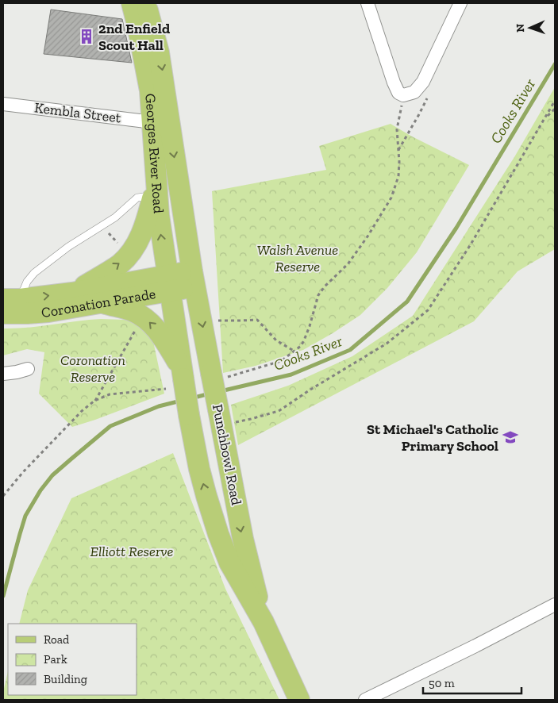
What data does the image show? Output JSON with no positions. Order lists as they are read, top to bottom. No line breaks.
{"streets":{"main road":["Georges River Road","Coronation Parade","Punchbowl Road"],"street":["Kembla Street"]},"crossings":[["Kembla Street","Georges River Road"],["Georges River Road","Coronation Parade"],["Georges River Road","Punchbowl Road"],["Coronation Parade","Punchbowl Road"]],"water":["Cooks River"],"parks":["Walsh Avenue Reserve","Coronation Reserve","Elliott Reserve"],"places":{"building":["2nd Enfield Scout Hall"],"school or university":["St Michael's Catholic Primary School"]},"legend":["Road","Park","Building"],"scale_bar":"50 m","north":"left"}
